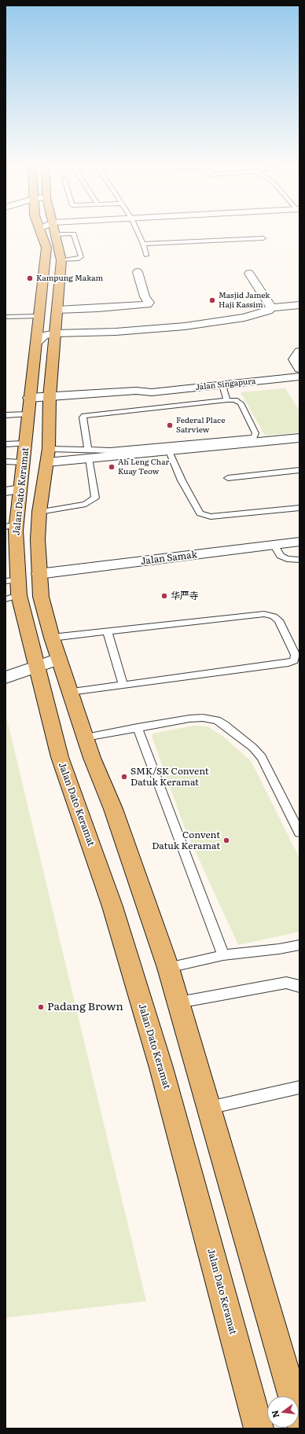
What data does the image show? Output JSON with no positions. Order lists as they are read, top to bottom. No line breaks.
{"streets":{"main road":["Jalan Dato Keramat"],"street":["Jalan Singapura","Jalan Samak"]},"crossings":[["Jalan Singapura","Jalan Dato Keramat"],["Jalan Dato Keramat","Jalan Samak"]],"places":["Kampung Makam","Masjid Jamek Haji Kassim","Federal Place Satrview","Ah Leng Char Kuay Teow","华严寺","SMK/SK Convent Datuk Keramat","Convent Datuk Keramat","Padang Brown"],"north":"left"}
